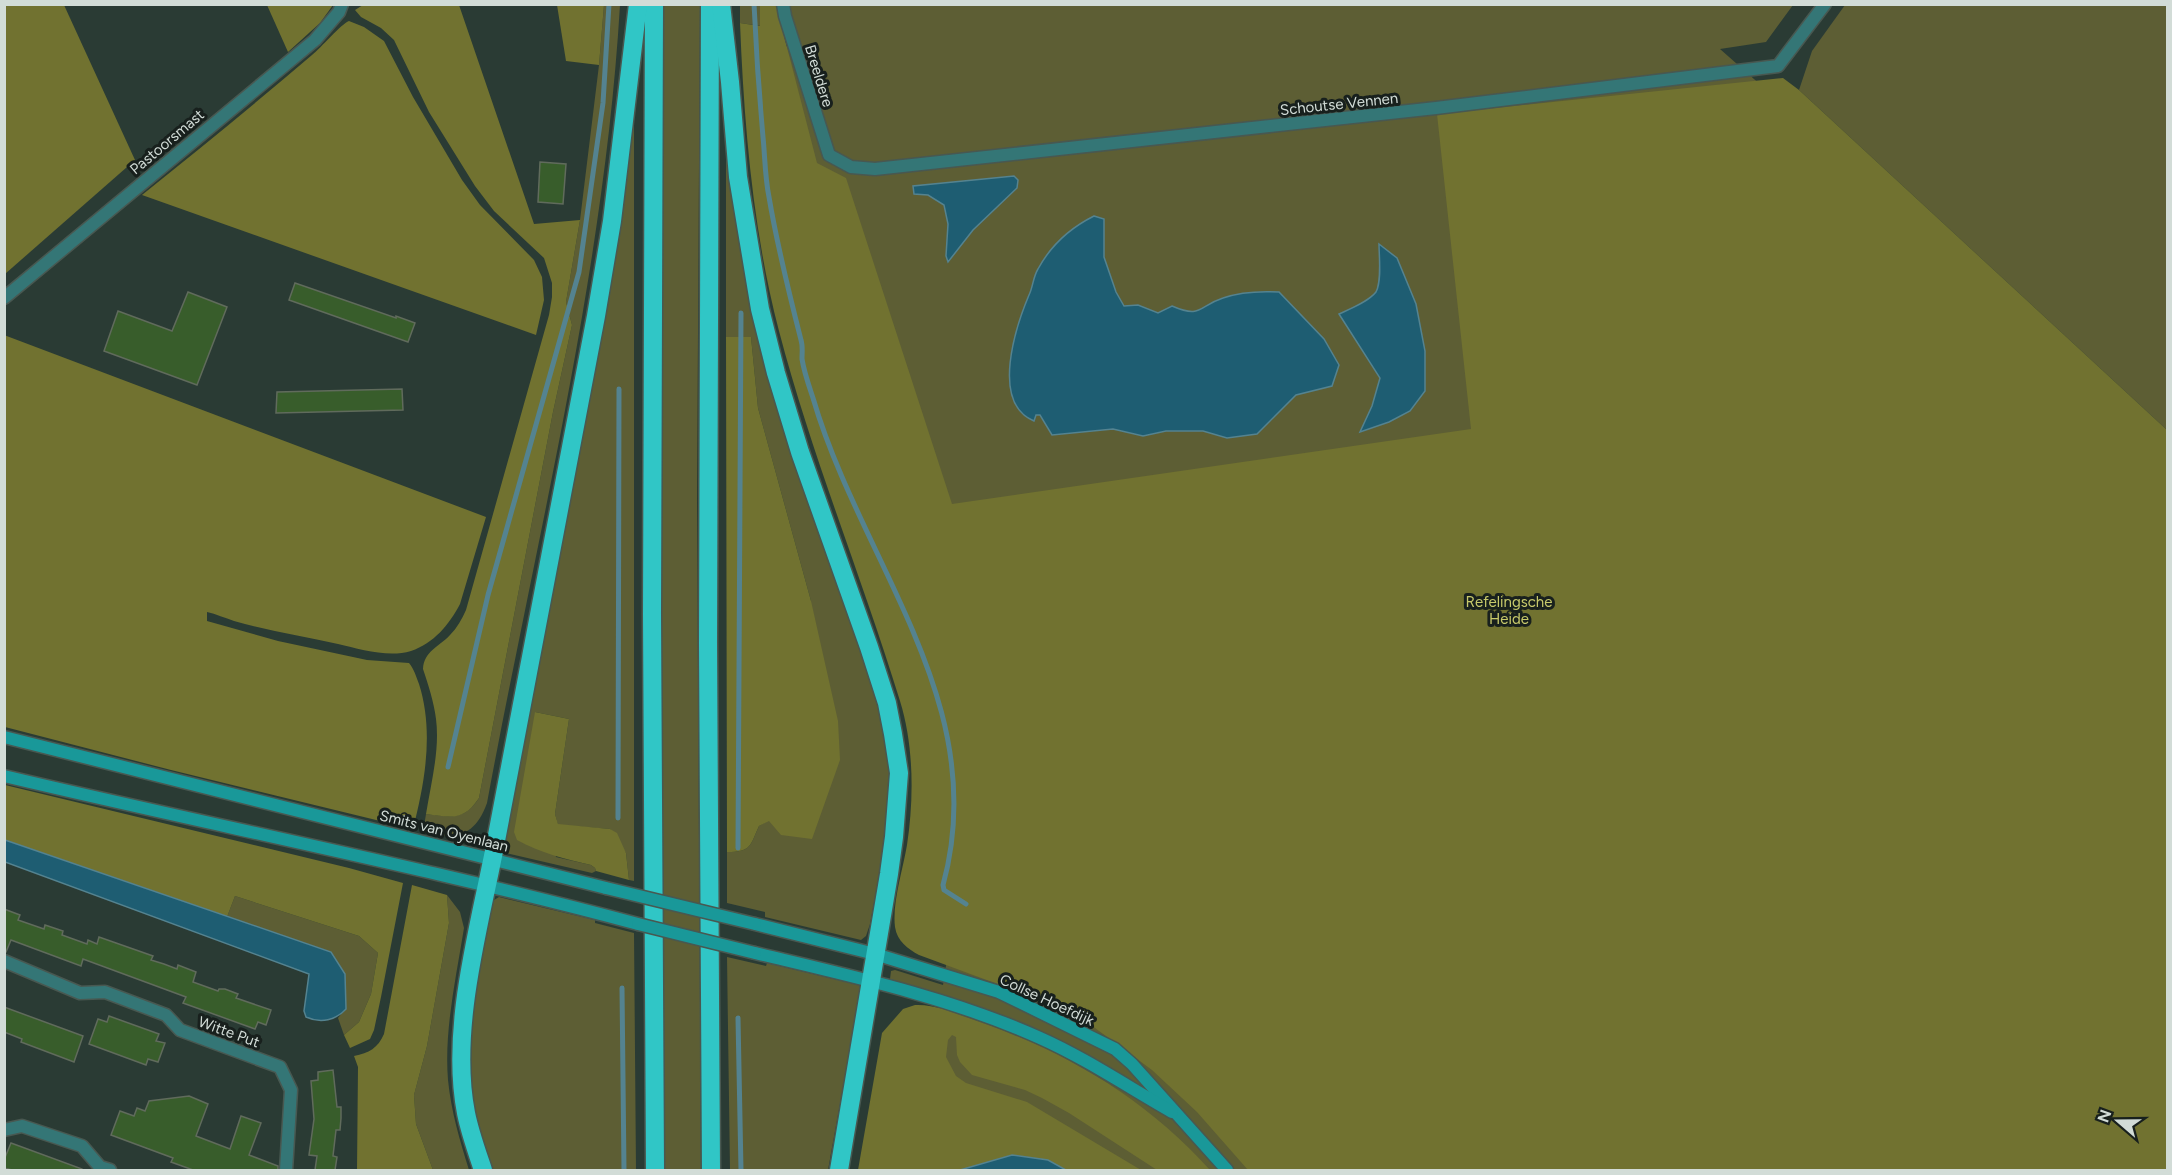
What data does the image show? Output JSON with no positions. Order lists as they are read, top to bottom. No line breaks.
{"streets":{"main road":["Smits van Oyenlaan","Collse Hoefdijk"],"street":["Breeldere","Schoutse Vennen","Pastoorsmast","Witte Put"]},"crossings":[["Breeldere","Schoutse Vennen"],["Smits van Oyenlaan","Collse Hoefdijk"]],"parks":["Refelingsche Heide"],"north":"left"}
